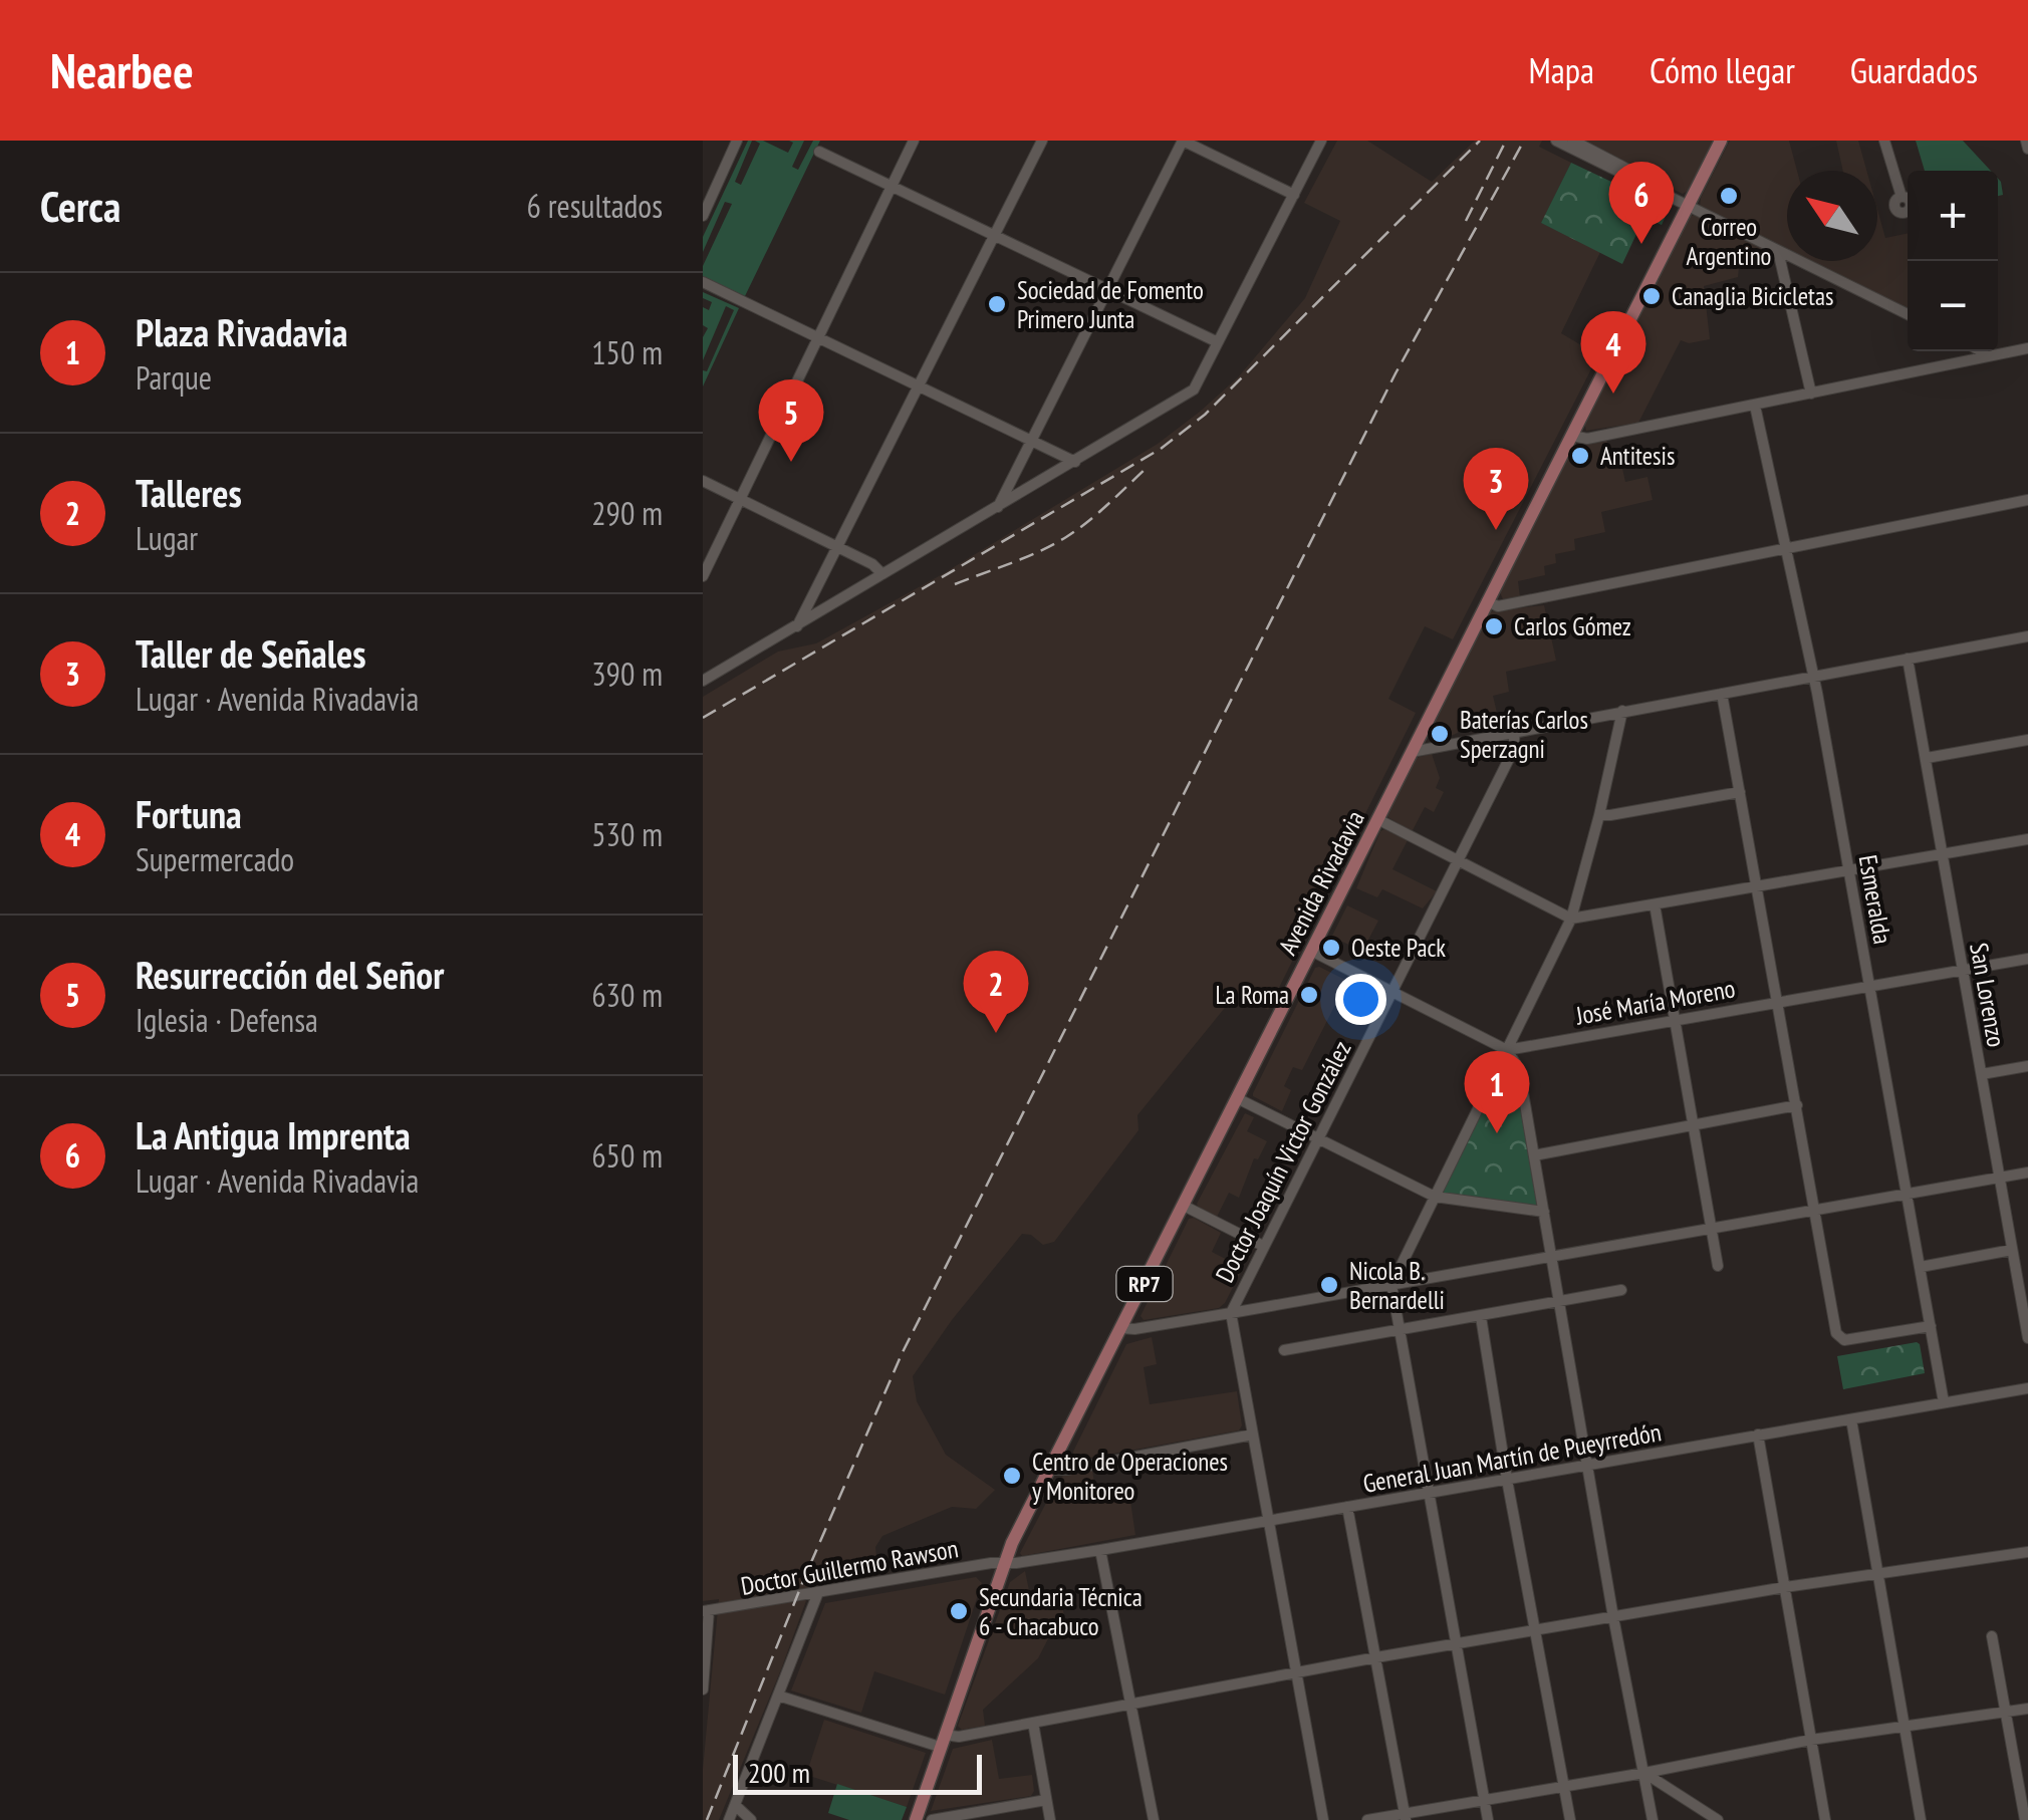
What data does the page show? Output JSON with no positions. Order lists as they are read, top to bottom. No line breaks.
{"streets":{"main road":["Avenida Rivadavia","RP7"],"street":["Esmeralda","San Lorenzo","José María Moreno","Doctor Joaquín Victor González","General Juan Martín de Pueyrredón","Doctor Guillermo Rawson"]},"crossings":[["Avenida Rivadavia","General Juan Martín de Pueyrredón"],["Avenida Rivadavia","Doctor Guillermo Rawson"],["Esmeralda","José María Moreno"],["Esmeralda","General Juan Martín de Pueyrredón"],["San Lorenzo","José María Moreno"],["Doctor Joaquín Victor González","General Juan Martín de Pueyrredón"],["General Juan Martín de Pueyrredón","Doctor Guillermo Rawson"]],"places":["Correo Argentino","Canaglia Bicicletas","Sociedad de Fomento Primero Junta","Antitesis","Carlos Gómez","Baterías Carlos Sperzagni","Oeste Pack","La Roma","Nicola B. Bernardelli","Centro de Operaciones y Monitoreo","Secundaria Técnica 6 - Chacabuco"],"scale_bar":"200 m","north":"top left","page":{"header":"Nearbee","nav":["Mapa","Cómo llegar","Guardados"],"heading":["Cerca","6 resultados"],"pins":["6","4","5","3","2","1"],"map_buttons":["+","−"],"list":[{"mark":"1","name":"Plaza Rivadavia","note":"Parque","value":"150 m"},{"mark":"2","name":"Talleres","note":"Lugar","value":"290 m"},{"mark":"3","name":"Taller de Señales","note":"Lugar · Avenida Rivadavia","value":"390 m"},{"mark":"4","name":"Fortuna","note":"Supermercado","value":"530 m"},{"mark":"5","name":"Resurrección del Señor","note":"Iglesia · Defensa","value":"630 m"},{"mark":"6","name":"La Antigua Imprenta","note":"Lugar · Avenida Rivadavia","value":"650 m"}],"scale":"200 m"}}
